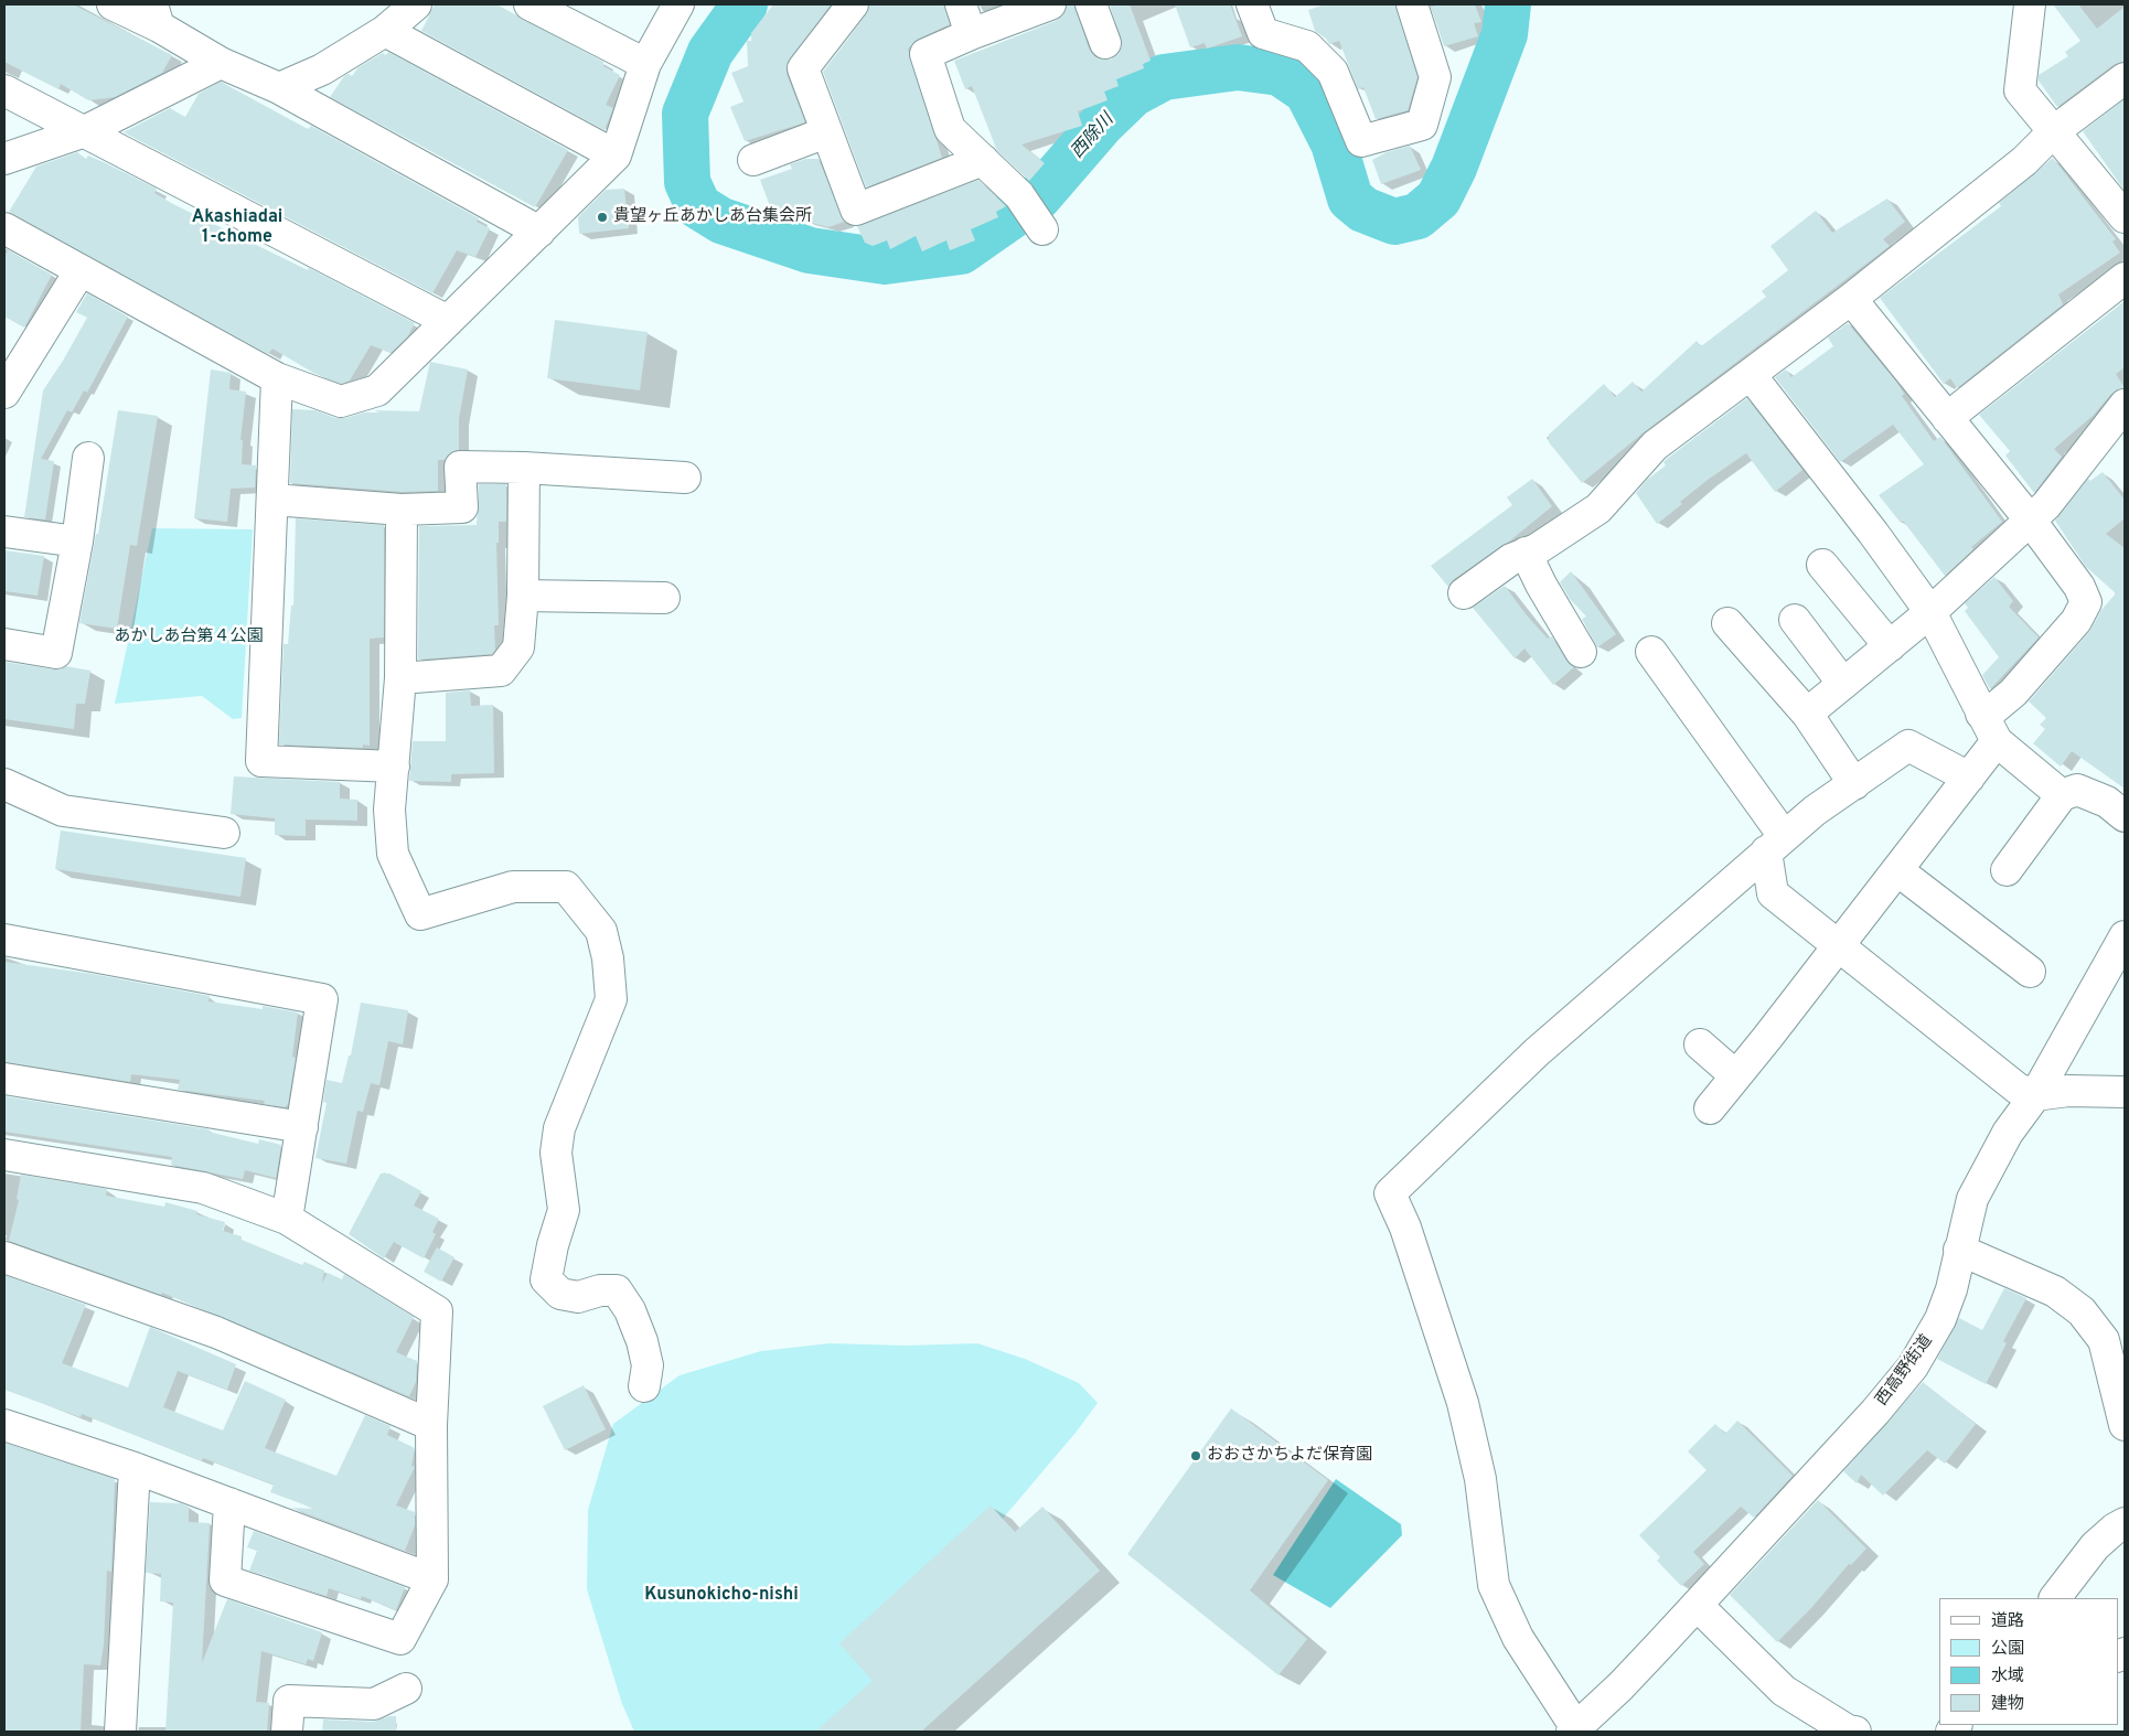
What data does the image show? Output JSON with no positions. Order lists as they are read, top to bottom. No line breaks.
{"streets":{"street":["西高野街道"]},"districts":["Akashiadai 1-chome","Kusunokicho-nishi"],"water":["西除川"],"parks":["あかしあ台第４公園"],"places":["貴望ヶ丘あかしあ台集会所","おおさかちよだ保育園"],"legend":["道路","公園","水域","建物"]}
